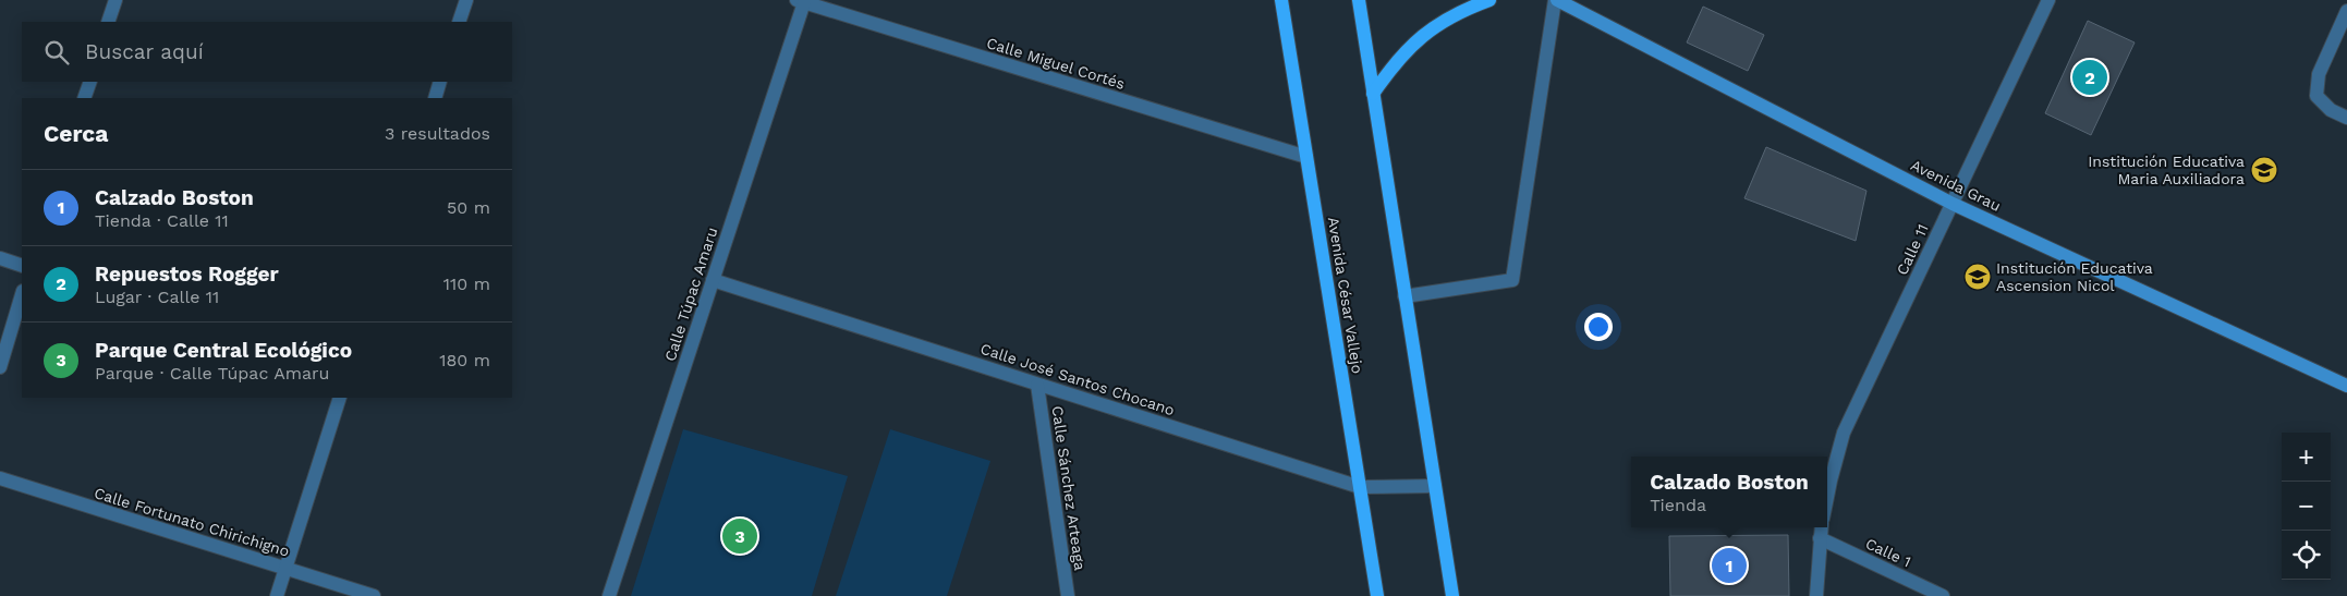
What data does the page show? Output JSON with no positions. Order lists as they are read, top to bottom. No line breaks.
{"streets":{"main road":["Avenida Grau","Avenida César Vallejo"],"street":["Calle Miguel Cortés","Calle 11","Calle Túpac Amaru","Calle José Santos Chocano","Calle Sánchez Arteaga","Calle Fortunato Chirichigno","Calle 1"]},"crossings":[["Calle Miguel Cortés","Calle Túpac Amaru"],["Calle Miguel Cortés","Avenida César Vallejo"],["Avenida Grau","Calle 11"],["Calle Túpac Amaru","Calle José Santos Chocano"],["Avenida César Vallejo","Calle José Santos Chocano"],["Calle José Santos Chocano","Calle Sánchez Arteaga"]],"places":{"school or university":["Institución Educativa Maria Auxiliadora","Institución Educativa Ascension Nicol"]},"page":{"search":"Buscar aquí","pins":["2","3","1"],"heading":["Cerca","3 resultados"],"list":[{"mark":"1","name":"Calzado Boston","note":"Tienda · Calle 11","value":"50 m"},{"mark":"2","name":"Repuestos Rogger","note":"Lugar · Calle 11","value":"110 m"},{"mark":"3","name":"Parque Central Ecológico","note":"Parque · Calle Túpac Amaru","value":"180 m"}],"map_buttons":["+","−"],"popup":["Calzado Boston","Tienda"]}}
